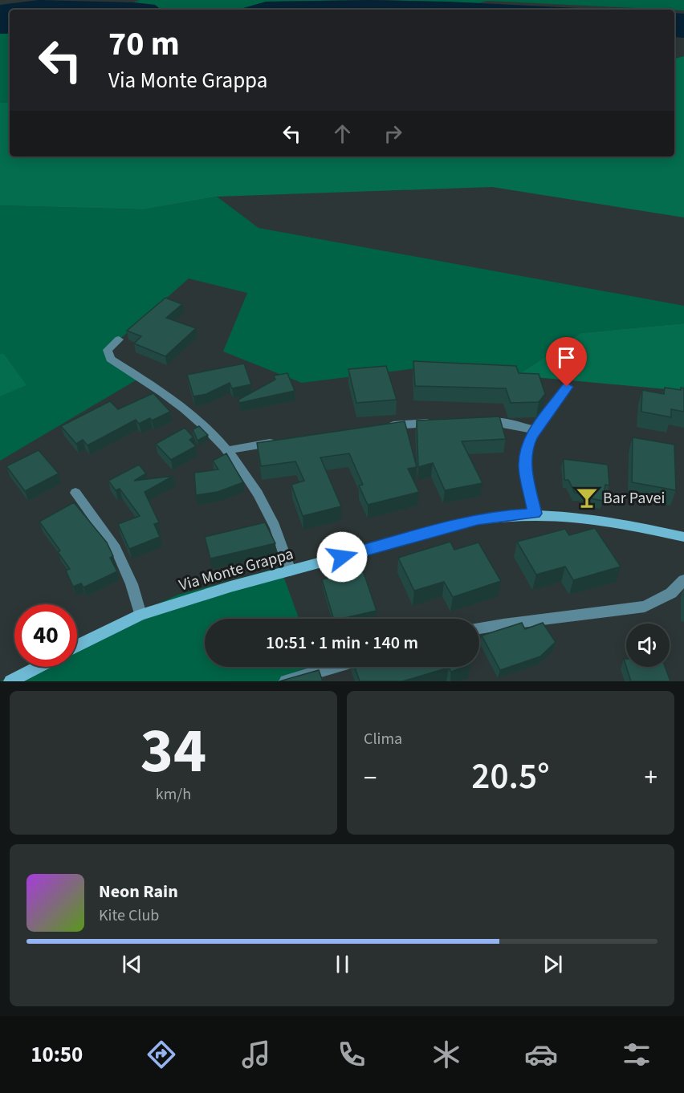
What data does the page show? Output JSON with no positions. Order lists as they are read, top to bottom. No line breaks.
{"streets":{"street":["Via Monte Grappa"]},"places":{"bar":["Bar Pavei"]},"page":{"turn":["70 m","Via Monte Grappa"],"limit":"40","trip":"10:51 · 1 min · 140 m","tile":[["34","km/h"],"Clima"],"heat":["−","20.5°","+"],"song":["Neon Rain","Kite Club"],"tabs":"10:50"}}
